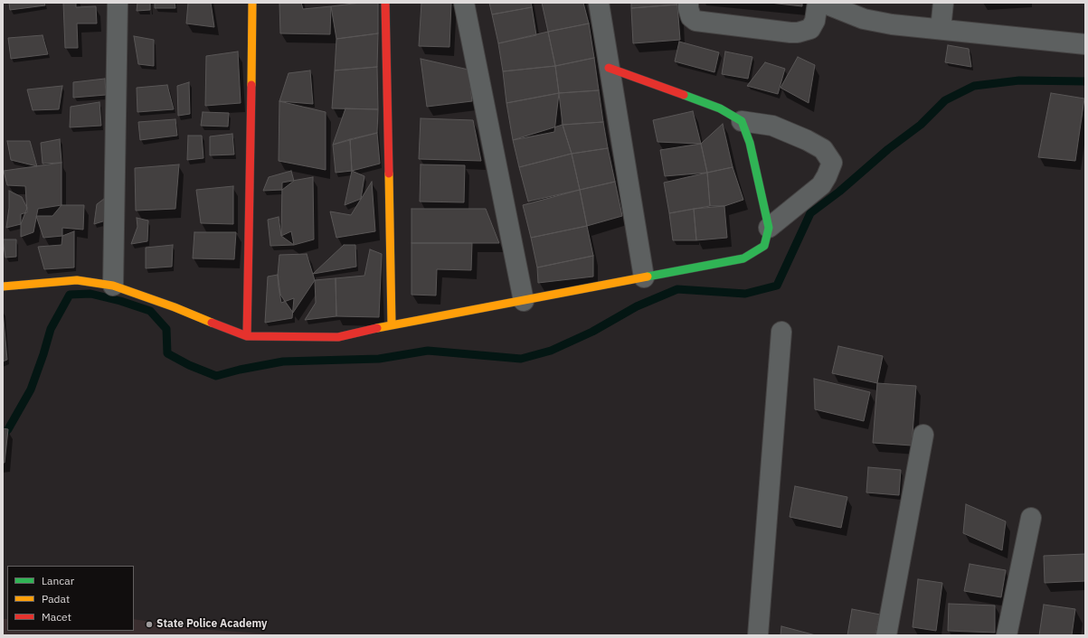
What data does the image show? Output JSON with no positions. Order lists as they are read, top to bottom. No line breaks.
{"places":["State Police Academy"],"legend":["Lancar","Padat","Macet"]}
